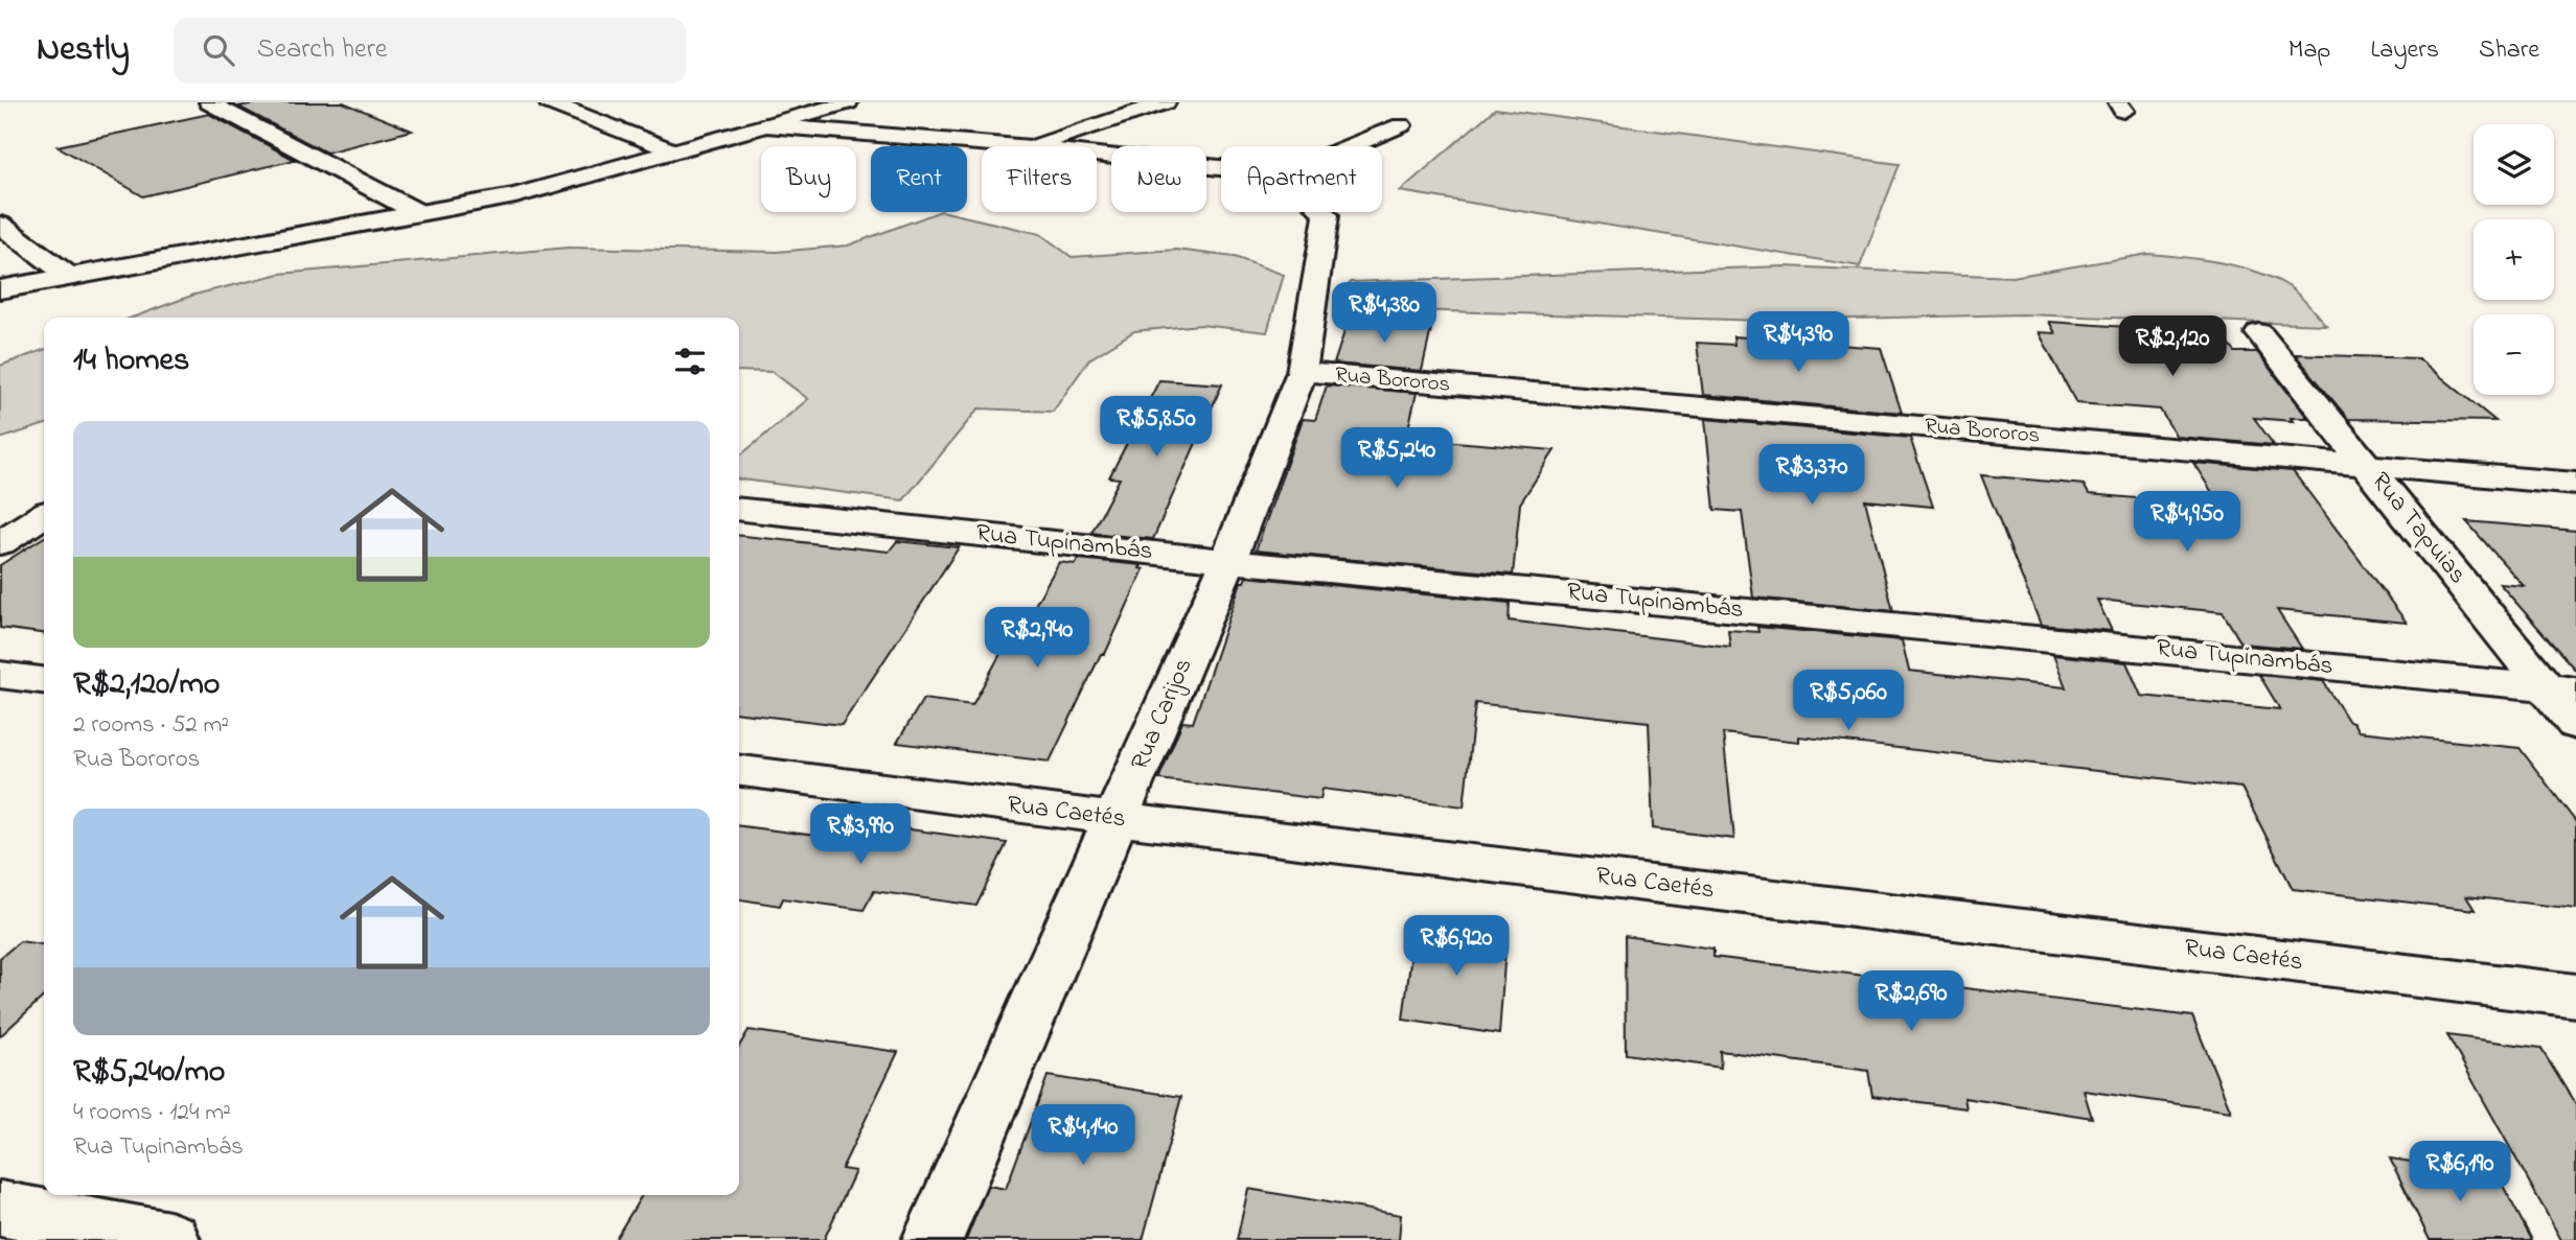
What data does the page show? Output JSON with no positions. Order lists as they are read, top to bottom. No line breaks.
{"streets":{"street":["Rua Bororos","Rua Tapuias","Rua Tupinambás","Rua Carijos","Rua Caetés"]},"crossings":[["Rua Bororos","Rua Tapuias"],["Rua Bororos","Rua Carijos"],["Rua Tapuias","Rua Tupinambás"],["Rua Tupinambás","Rua Carijos"],["Rua Carijos","Rua Caetés"]],"page":{"header":"Nestly","search":"Search here","nav":["Map","Layers","Share"],"map_buttons":["+","−"],"chip":["Buy","Rent","Filters","New","Apartment"],"price":["R$4,380","R$4,390","R$2,120","R$5,850","R$5,240","R$3,370","R$4,950","R$2,940","R$5,060","R$3,990","R$6,920","R$2,690","R$4,140","R$6,190"],"heading":"14 homes","list":[{"name":"R$2,120/mo","note":"2 rooms · 52 m² · Rua Bororos"},{"name":"R$5,240/mo","note":"4 rooms · 124 m² · Rua Tupinambás"}]}}
